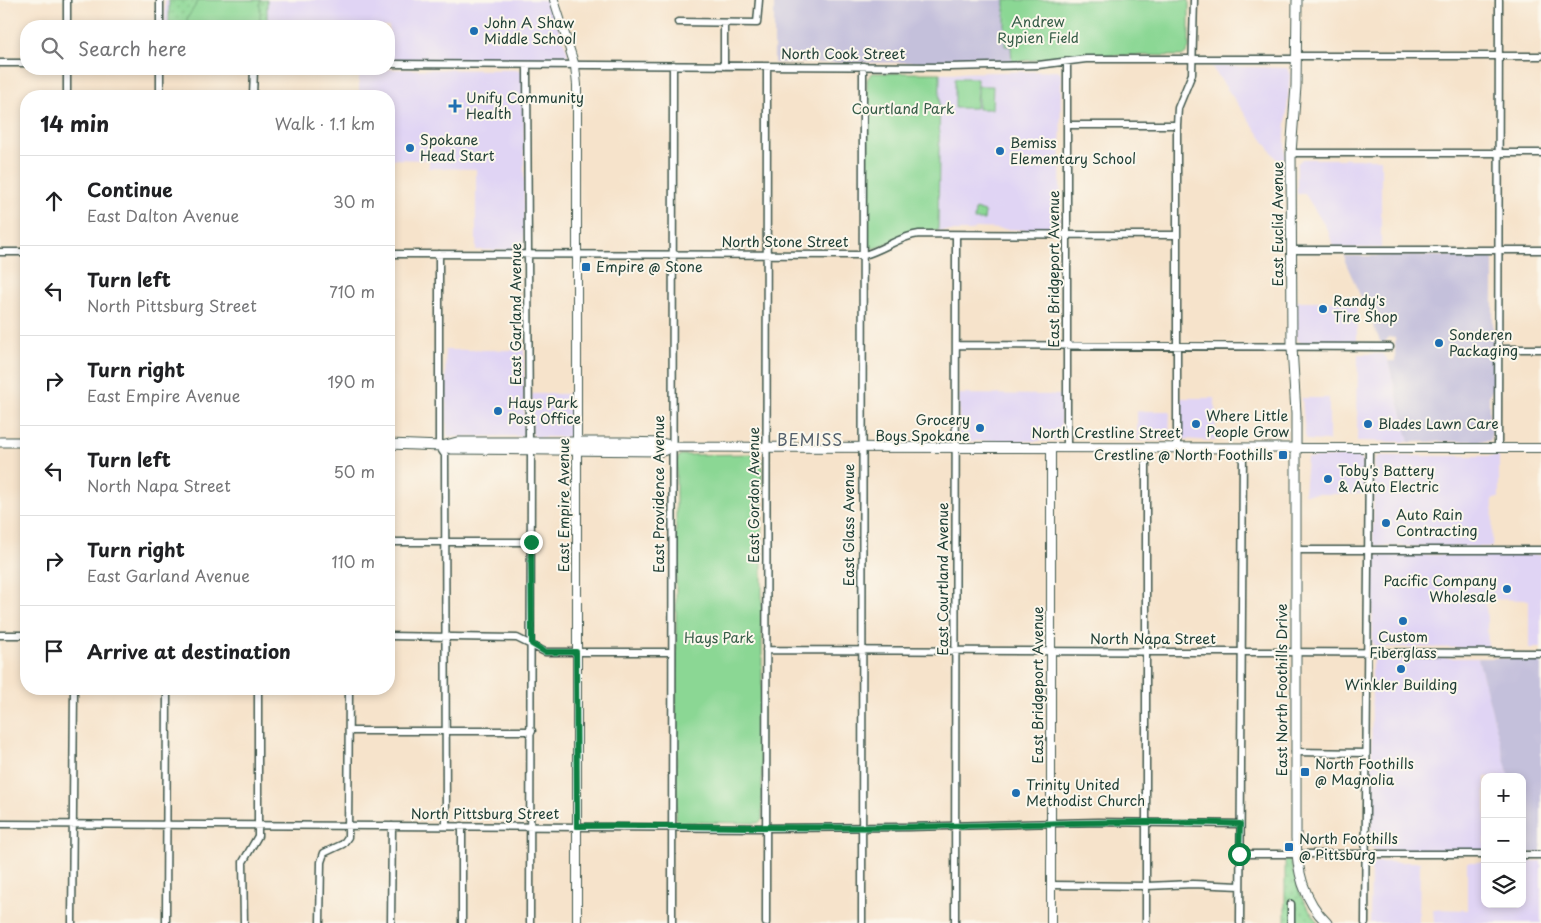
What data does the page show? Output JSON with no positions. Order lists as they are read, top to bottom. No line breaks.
{"streets":{"main road":["East Euclid Avenue","North Crestline Street","East North Foothills Drive"],"street":["North Cook Street","North Stone Street","East Bridgeport Avenue","East Garland Avenue","East Providence Avenue","East Gordon Avenue","East Empire Avenue","East Glass Avenue","East Courtland Avenue","North Napa Street","North Pittsburg Street"]},"crossings":[["North Cook Street","East Euclid Avenue"],["North Cook Street","East Bridgeport Avenue"],["North Cook Street","East Garland Avenue"],["North Cook Street","East Providence Avenue"],["North Cook Street","East Gordon Avenue"],["North Cook Street","East Empire Avenue"],["North Cook Street","East Glass Avenue"],["East Euclid Avenue","North Crestline Street"],["East Euclid Avenue","East North Foothills Drive"],["North Stone Street","East Bridgeport Avenue"],["North Stone Street","East Garland Avenue"],["North Stone Street","East Providence Avenue"],["North Stone Street","East Gordon Avenue"],["North Stone Street","East Empire Avenue"],["North Stone Street","East Glass Avenue"],["North Stone Street","East Courtland Avenue"],["East Bridgeport Avenue","North Crestline Street"],["East Bridgeport Avenue","North Napa Street"],["East Bridgeport Avenue","North Pittsburg Street"],["East Garland Avenue","North Crestline Street"],["East Garland Avenue","North Pittsburg Street"],["North Crestline Street","East Providence Avenue"],["North Crestline Street","East Gordon Avenue"],["North Crestline Street","East Empire Avenue"],["North Crestline Street","East Glass Avenue"],["North Crestline Street","East Courtland Avenue"],["North Crestline Street","East North Foothills Drive"],["East Providence Avenue","North Pittsburg Street"],["East Gordon Avenue","North Napa Street"],["East Gordon Avenue","North Pittsburg Street"],["East Empire Avenue","North Pittsburg Street"],["East Glass Avenue","North Napa Street"],["East Glass Avenue","North Pittsburg Street"],["East Courtland Avenue","North Napa Street"],["East Courtland Avenue","North Pittsburg Street"],["North Napa Street","East North Foothills Drive"]],"districts":["BEMISS"],"parks":["Andrew Rypien Field","Courtland Park","Hays Park"],"places":{"other":["John A Shaw Middle School","Spokane Head Start","Bemiss Elementary School","Randy's Tire Shop","Sonderen Packaging","Hays Park Post Office","Where Little People Grow","Blades Lawn Care","Grocery Boys Spokane","Toby's Battery & Auto Electric","Auto Rain Contracting","Pacific Company Wholesale","Custom Fiberglass","Winkler Building","Trinity United Methodist Church"],"health":["Unify Community Health"],"transit":["Empire @ Stone","Crestline @ North Foothills","North Foothills @ Magnolia","North Foothills @ Pittsburg"]},"page":{"search":"Search here","heading":["14 min","Walk · 1.1 km"],"list":[["Continue","East Dalton Avenue","30 m"],["Turn left","North Pittsburg Street","710 m"],["Turn right","East Empire Avenue","190 m"],["Turn left","North Napa Street","50 m"],["Turn right","East Garland Avenue","110 m"],"Arrive at destination"],"map_buttons":["+","−"]}}
